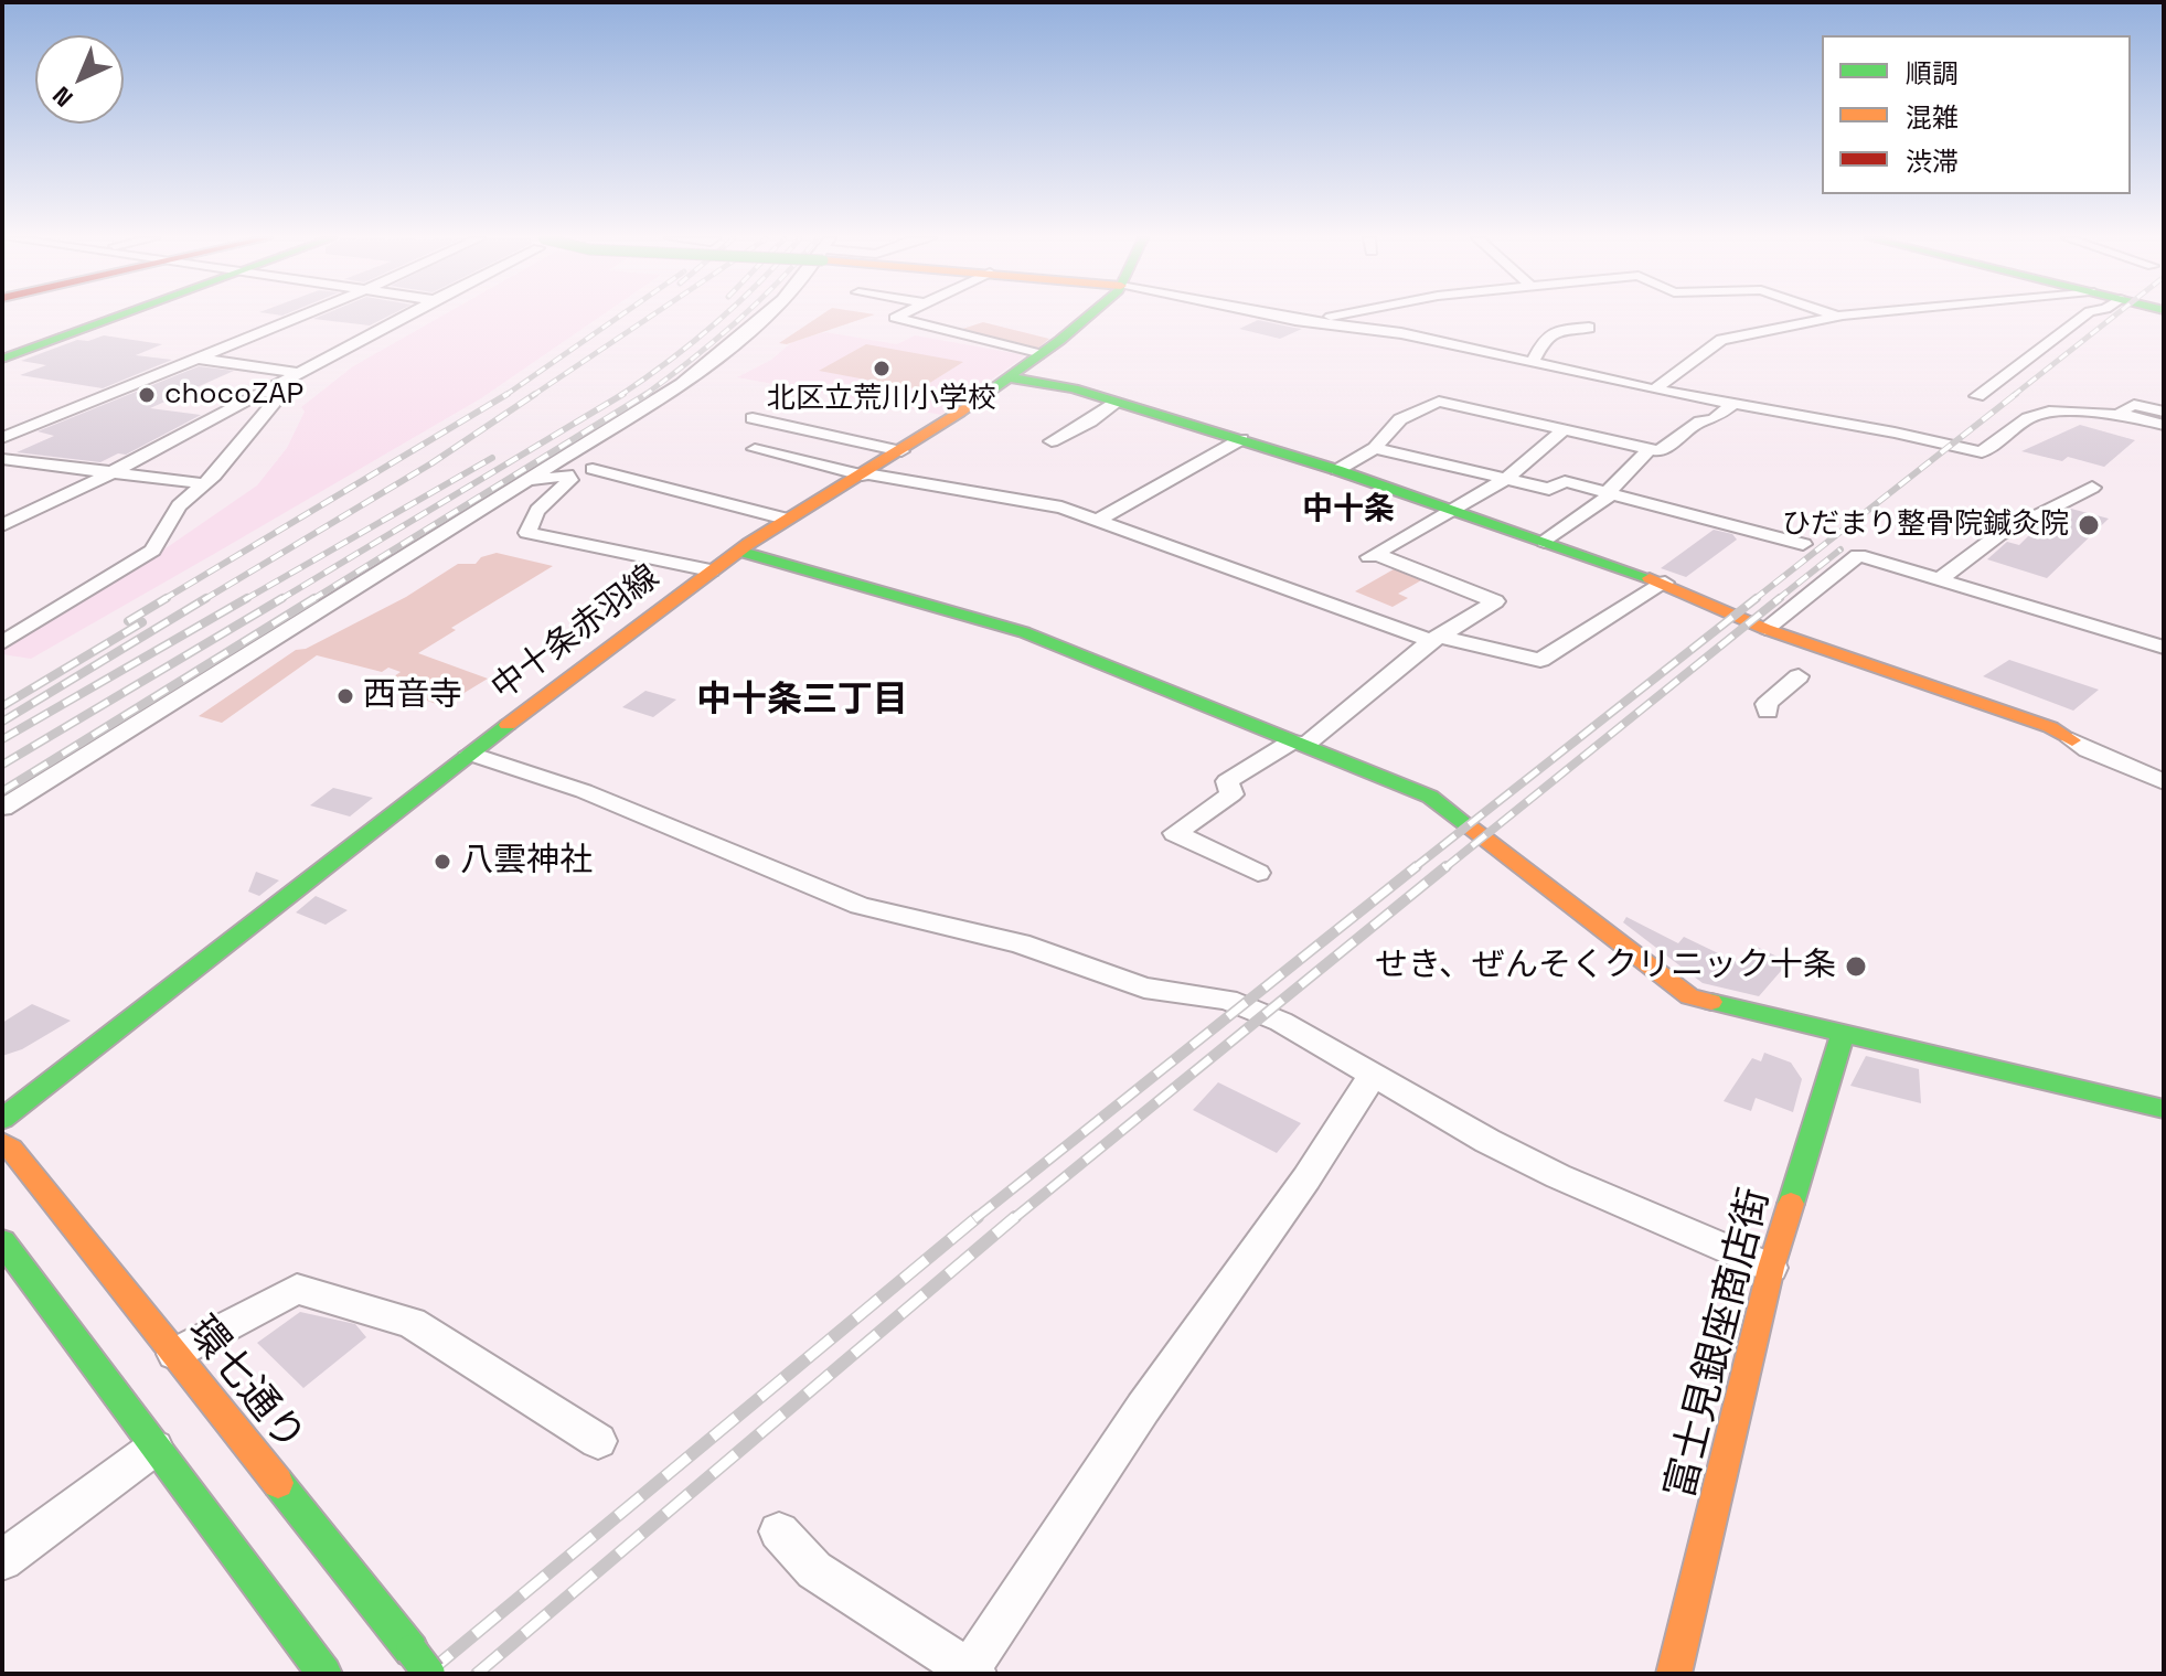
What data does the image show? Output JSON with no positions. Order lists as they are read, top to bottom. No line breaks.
{"streets":{"street":["中十条赤羽線","富士見銀座商店街","環七通り"]},"districts":["中十条","中十条三丁目"],"places":["北区立荒川小学校","chocoZAP","ひだまり整骨院鍼灸院","西音寺","八雲神社","せき、ぜんそくクリニック十条"],"legend":["順調","混雑","渋滞"],"north":"bottom left"}
